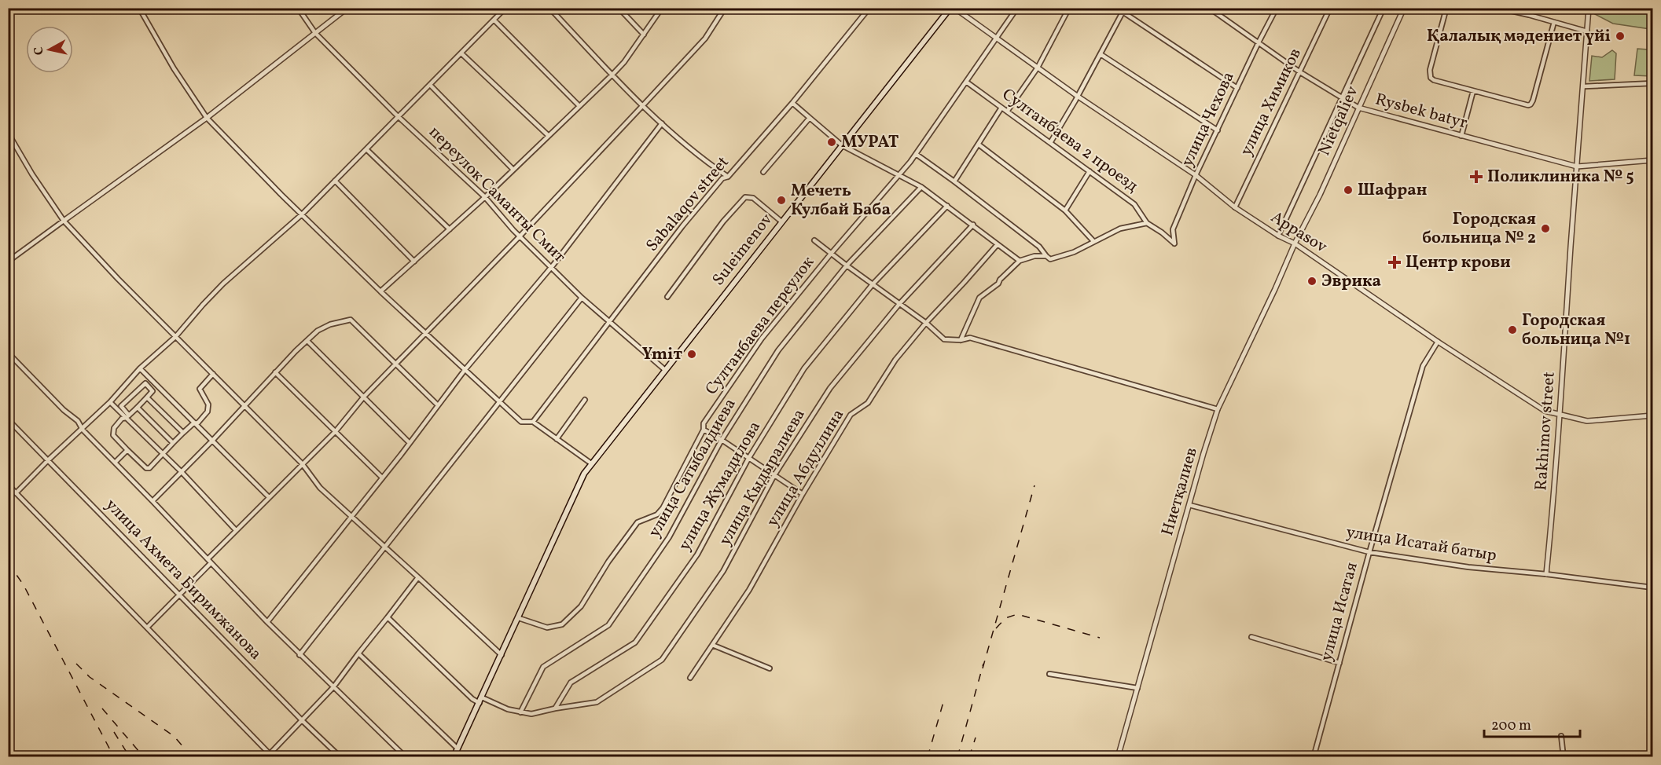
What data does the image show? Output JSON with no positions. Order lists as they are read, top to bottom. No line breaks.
{"streets":{"main road":["Suleimenov"],"street":["улица Химиков","Rysbek batyr","улица Чехова","Nietqaliev","Султанбаева 2 проезд","переулок Саманты Смит","Sabalaqov street","Appasov","Султанбаева переулок","Rakhimov street","улица Сатыбалдиева","улица Абдуллина","улица Кыдыралиева","улица Жумадилова","Ниетқалиев","улица Исатай батыр","улица Ахмета Биримжанова","улица Исатая"]},"crossings":[["улица Химиков","Rysbek batyr"],["улица Химиков","Appasov"],["Rysbek batyr","улица Чехова"],["Rysbek batyr","Nietqaliev"],["Rysbek batyr","Rakhimov street"],["улица Чехова","Султанбаева 2 проезд"],["улица Чехова","Appasov"],["Nietqaliev","Appasov"],["Nietqaliev","Ниетқалиев"],["Султанбаева 2 проезд","Султанбаева переулок"],["переулок Саманты Смит","Sabalaqov street"],["переулок Саманты Смит","Suleimenov"],["Appasov","Suleimenov"],["Appasov","Султанбаева переулок"],["Appasov","Rakhimov street"],["Appasov","Ниетқалиев"],["Appasov","улица Исатая"],["Suleimenov","Султанбаева переулок"],["Rakhimov street","улица Исатай батыр"],["улица Кыдыралиева","улица Жумадилова"],["Ниетқалиев","улица Исатай батыр"],["улица Исатай батыр","улица Исатая"]],"places":{"other":["Қалалық мәдениет үйі","МУРАТ","Шафран","Мечеть Кулбай Баба","Городская больница № 2","Эврика","Городская больница №1","Ymiт"],"health":["Поликлиника № 5","Центр крови"]},"scale_bar":"200 m","north":"left"}
